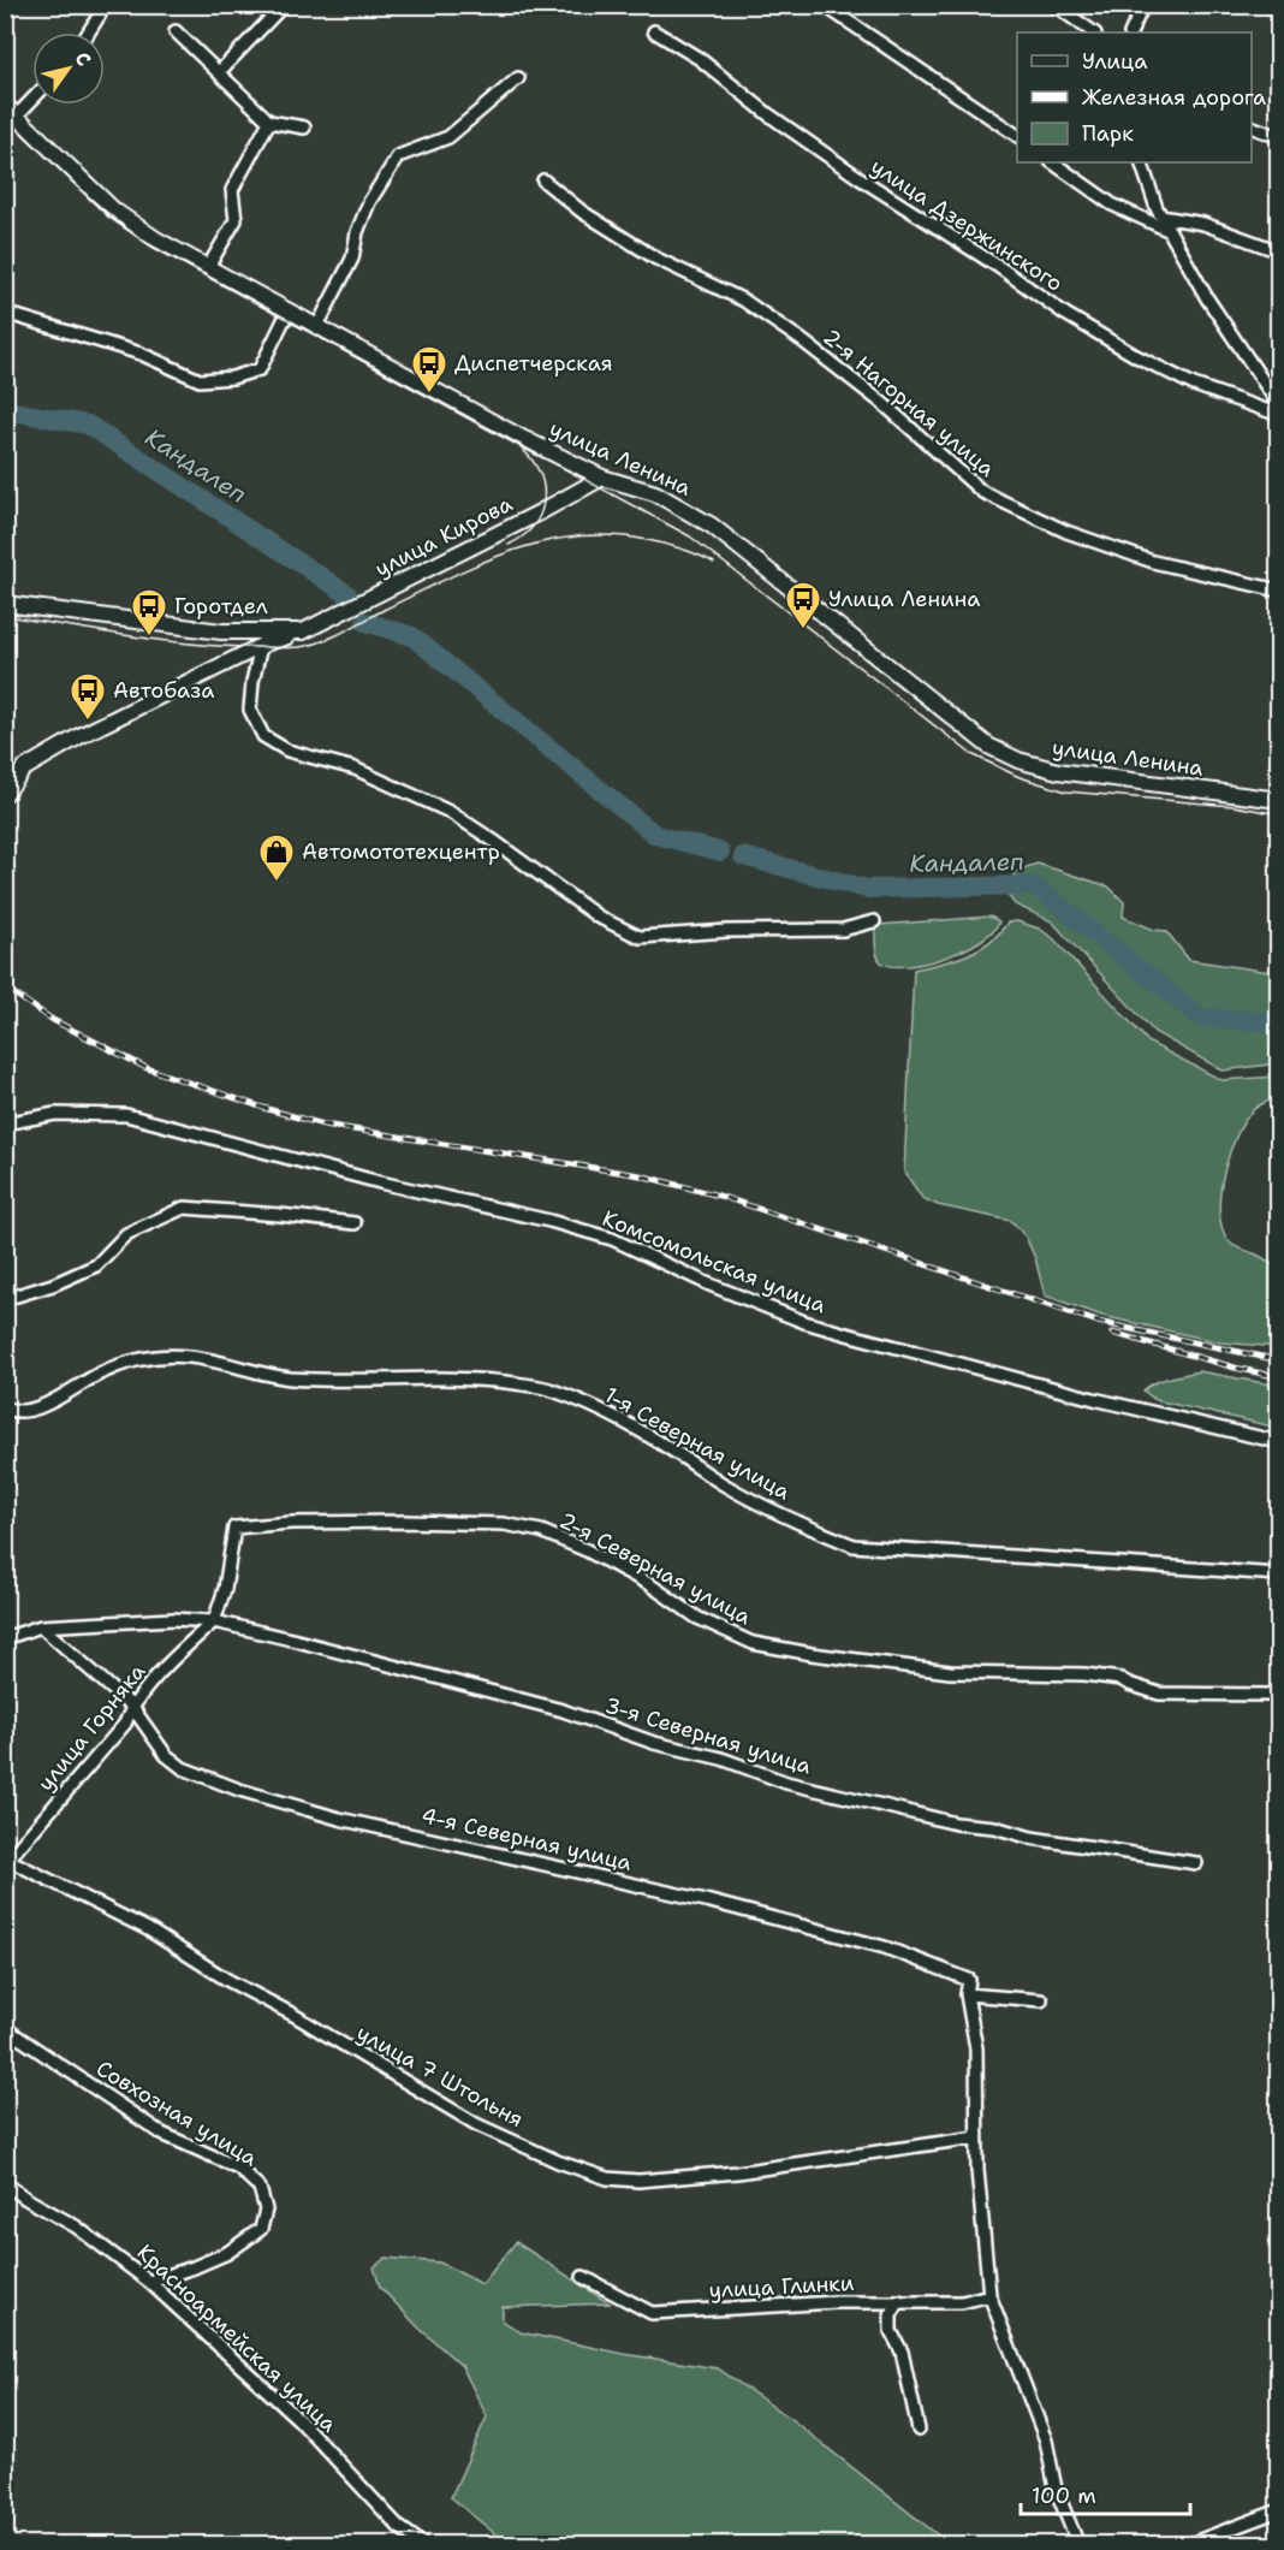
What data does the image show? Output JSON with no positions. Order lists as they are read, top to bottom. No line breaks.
{"streets":{"main road":["улица Ленина","улица Кирова"],"street":["улица Дзержинского","2-я Нагорная улица","Комсомольская улица","1-я Северная улица","2-я Северная улица","улица Горняка","3-я Северная улица","4-я Северная улица","улица 7 Штольня","Совхозная улица","улица Глинки","Красноармейская улица"]},"crossings":[["улица Ленина","улица Кирова"],["2-я Северная улица","улица Горняка"],["2-я Северная улица","3-я Северная улица"],["улица Горняка","3-я Северная улица"],["улица Горняка","4-я Северная улица"],["улица Горняка","улица 7 Штольня"],["3-я Северная улица","4-я Северная улица"],["Совхозная улица","Красноармейская улица"]],"water":["Кандалеп"],"places":{"bus stop":["Диспетчерская","Улица Ленина","Горотдел","Автобаза"],"shop":["Автомототехцентр"]},"legend":["Улица","Железная дорога","Парк"],"scale_bar":"100 m","north":"top right"}
